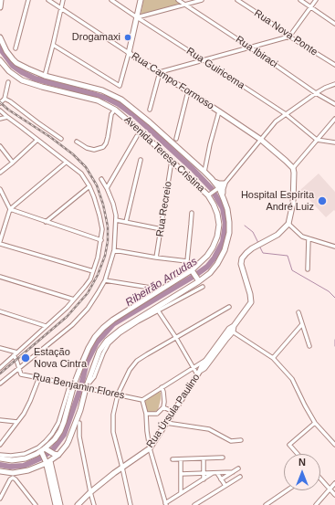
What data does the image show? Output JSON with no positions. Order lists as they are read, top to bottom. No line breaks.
{"streets":{"main road":["Rua Campo Formoso","Avenida Teresa Cristina","Rua Úrsula Paulino"],"street":["Rua Nova Ponte","Rua Ibiraci","Rua Guiricema","Rua Recreio","Rua Benjamin Flores"]},"crossings":[["Avenida Teresa Cristina","Rua Recreio"],["Avenida Teresa Cristina","Rua Benjamin Flores"]],"water":["Ribeirão Arrudas"],"places":["Drogamaxi","Hospital Espírita André Luiz","Estação Nova Cintra"],"north":"top"}
